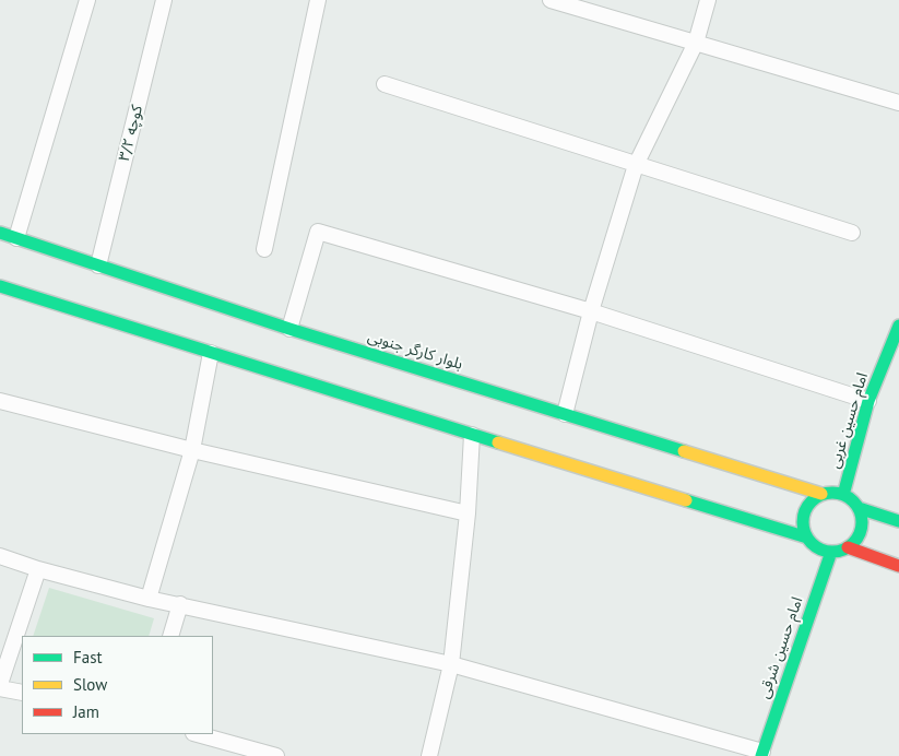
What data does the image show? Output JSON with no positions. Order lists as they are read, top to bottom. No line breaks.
{"streets":{"street":["کوچه ۳/۲","بلوار کارگر جنوبی","امام حسین غربی","امام حسین شرقی"]},"crossings":[["کوچه ۳/۲","بلوار کارگر جنوبی"],["بلوار کارگر جنوبی","امام حسین غربی"],["بلوار کارگر جنوبی","امام حسین شرقی"],["امام حسین غربی","امام حسین شرقی"]],"legend":["Fast","Slow","Jam"]}
